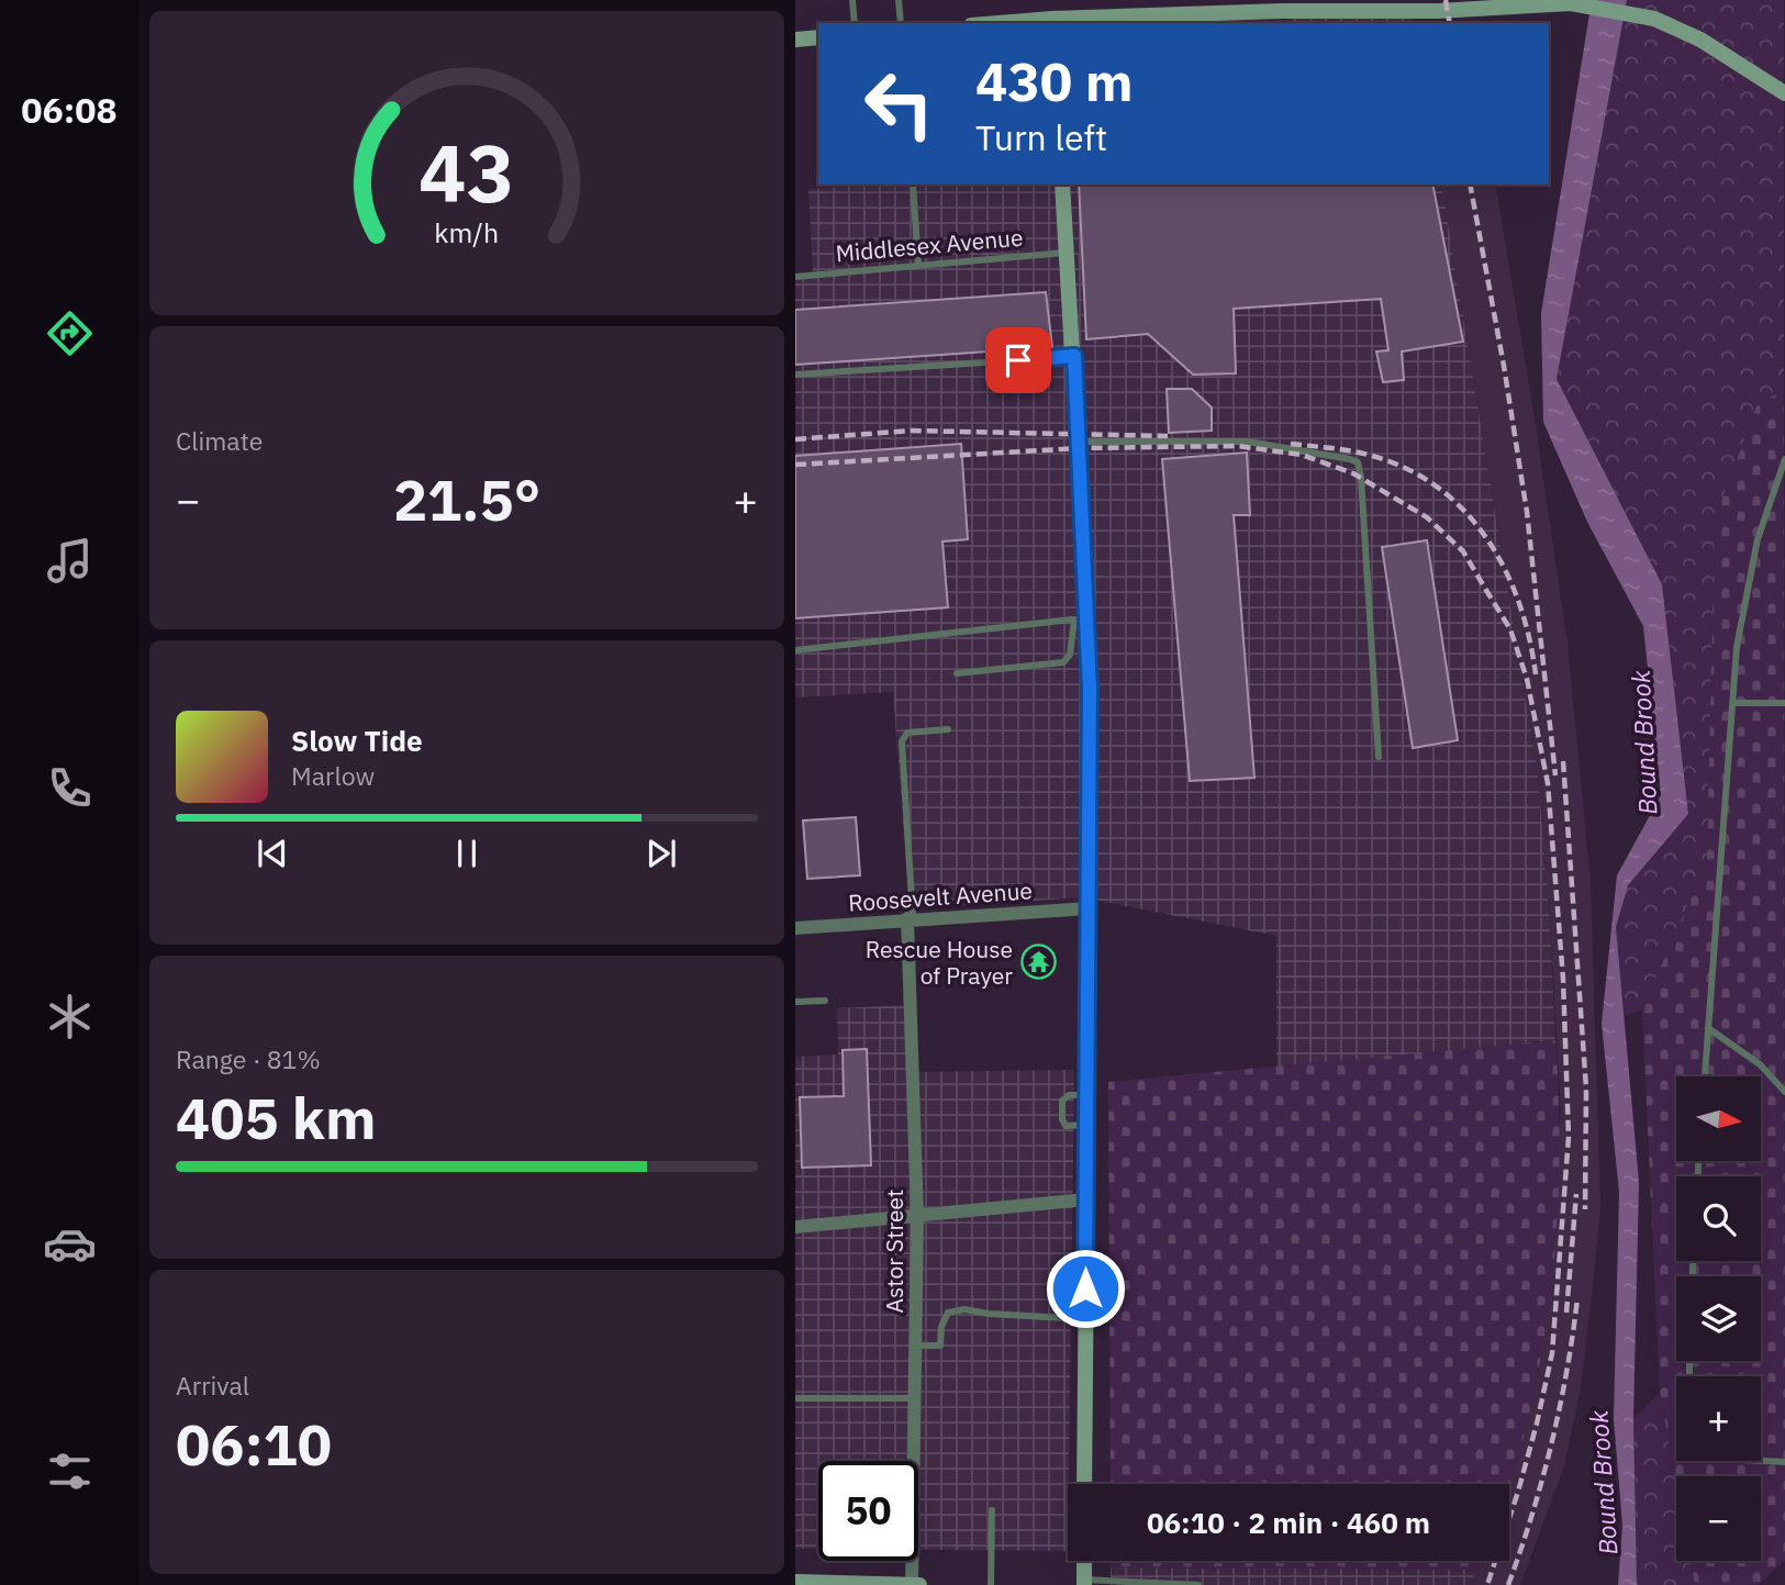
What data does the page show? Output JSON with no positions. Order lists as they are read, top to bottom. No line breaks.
{"streets":{"street":["Roosevelt Avenue","Astor Street"],"lane":["Middlesex Avenue"]},"crossings":[["Roosevelt Avenue","Astor Street"]],"water":["Bound Brook"],"places":{"temple":["Rescue House of Prayer"]},"north":"right","page":{"tabs":"06:08","turn":["430 m","Turn left"],"tile":["Climate",["Range · 81%","405 km"],["Arrival","06:10"]],"heat":["−","21.5°","+"],"song":["Slow Tide","Marlow"],"map_buttons":["+","−"],"limit":"50","trip":"06:10 · 2 min · 460 m","gauge":["43","km/h"]}}
